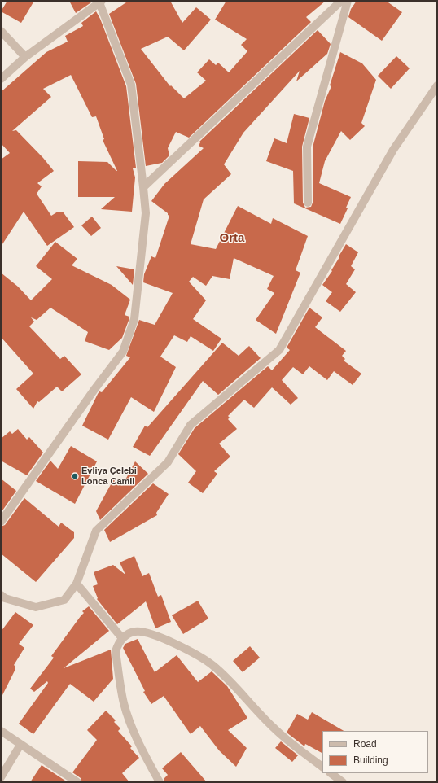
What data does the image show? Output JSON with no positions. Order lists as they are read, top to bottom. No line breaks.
{"districts":["Orta"],"places":["Evliya Çelebi Lonca Camii"],"legend":["Road","Building"]}
